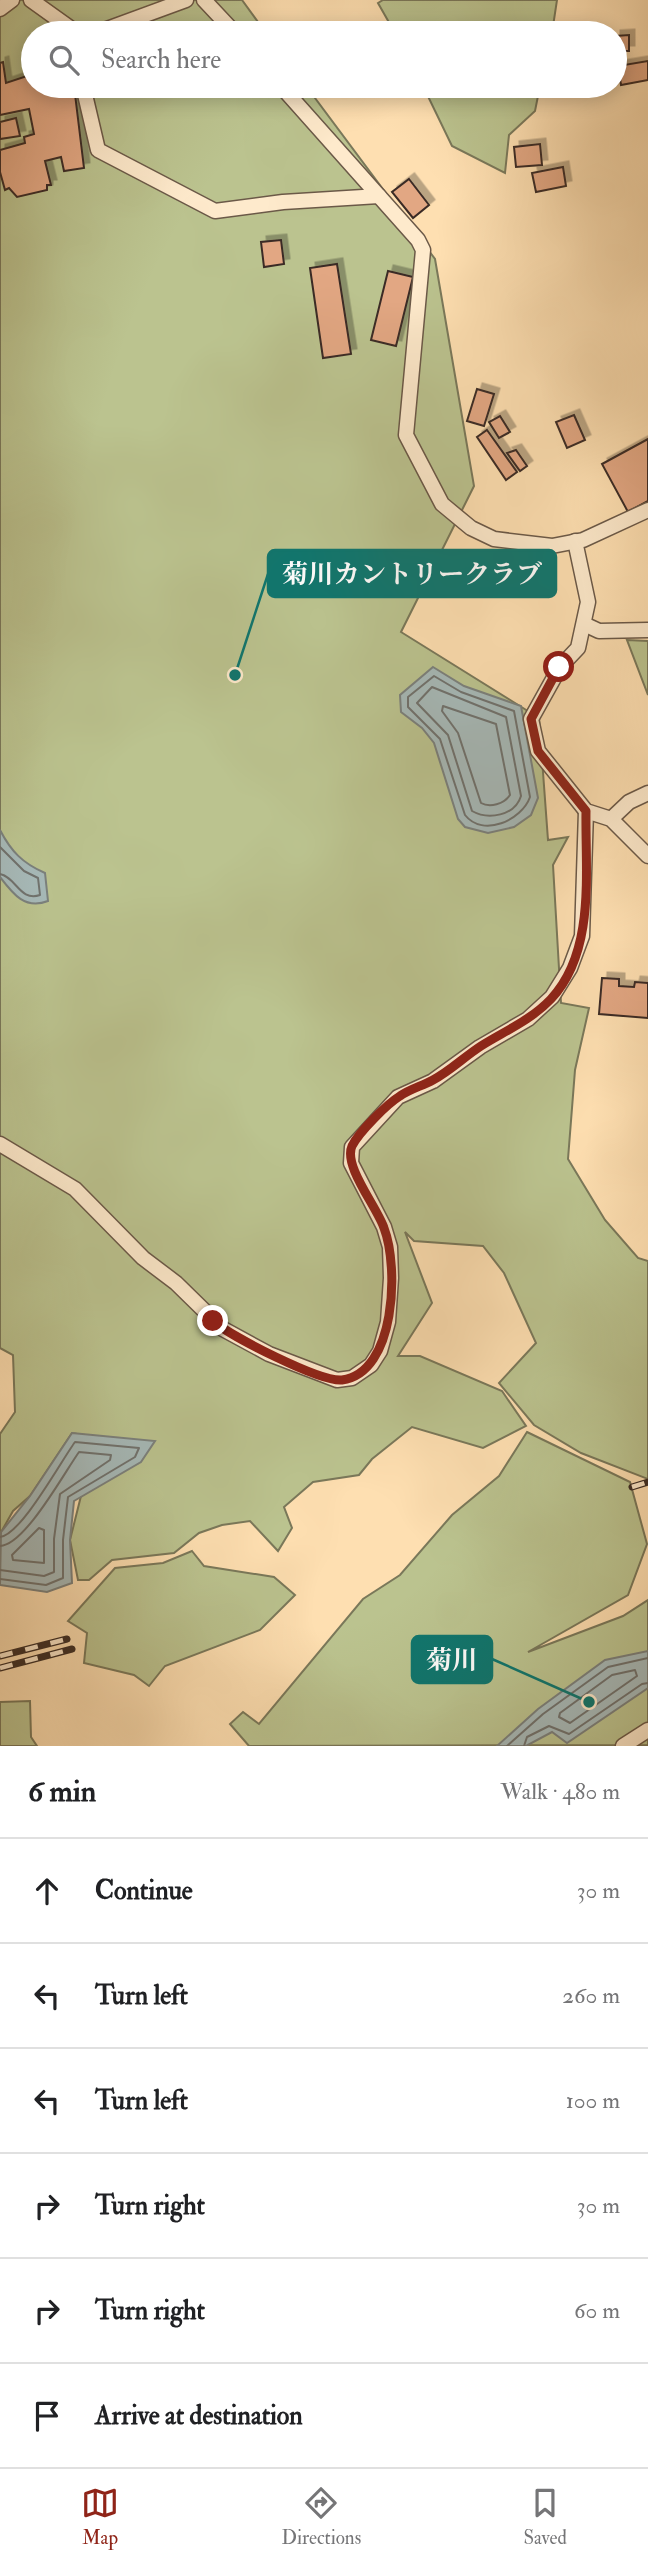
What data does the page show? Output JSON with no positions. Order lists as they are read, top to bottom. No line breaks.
{"places":["菊川カントリークラブ","菊川"],"page":{"search":"Search here","heading":["6 min","Walk · 480 m"],"list":[["Continue","30 m"],["Turn left","260 m"],["Turn left","100 m"],["Turn right","30 m"],["Turn right","60 m"],"Arrive at destination"],"nav":["Map","Directions","Saved"]}}
